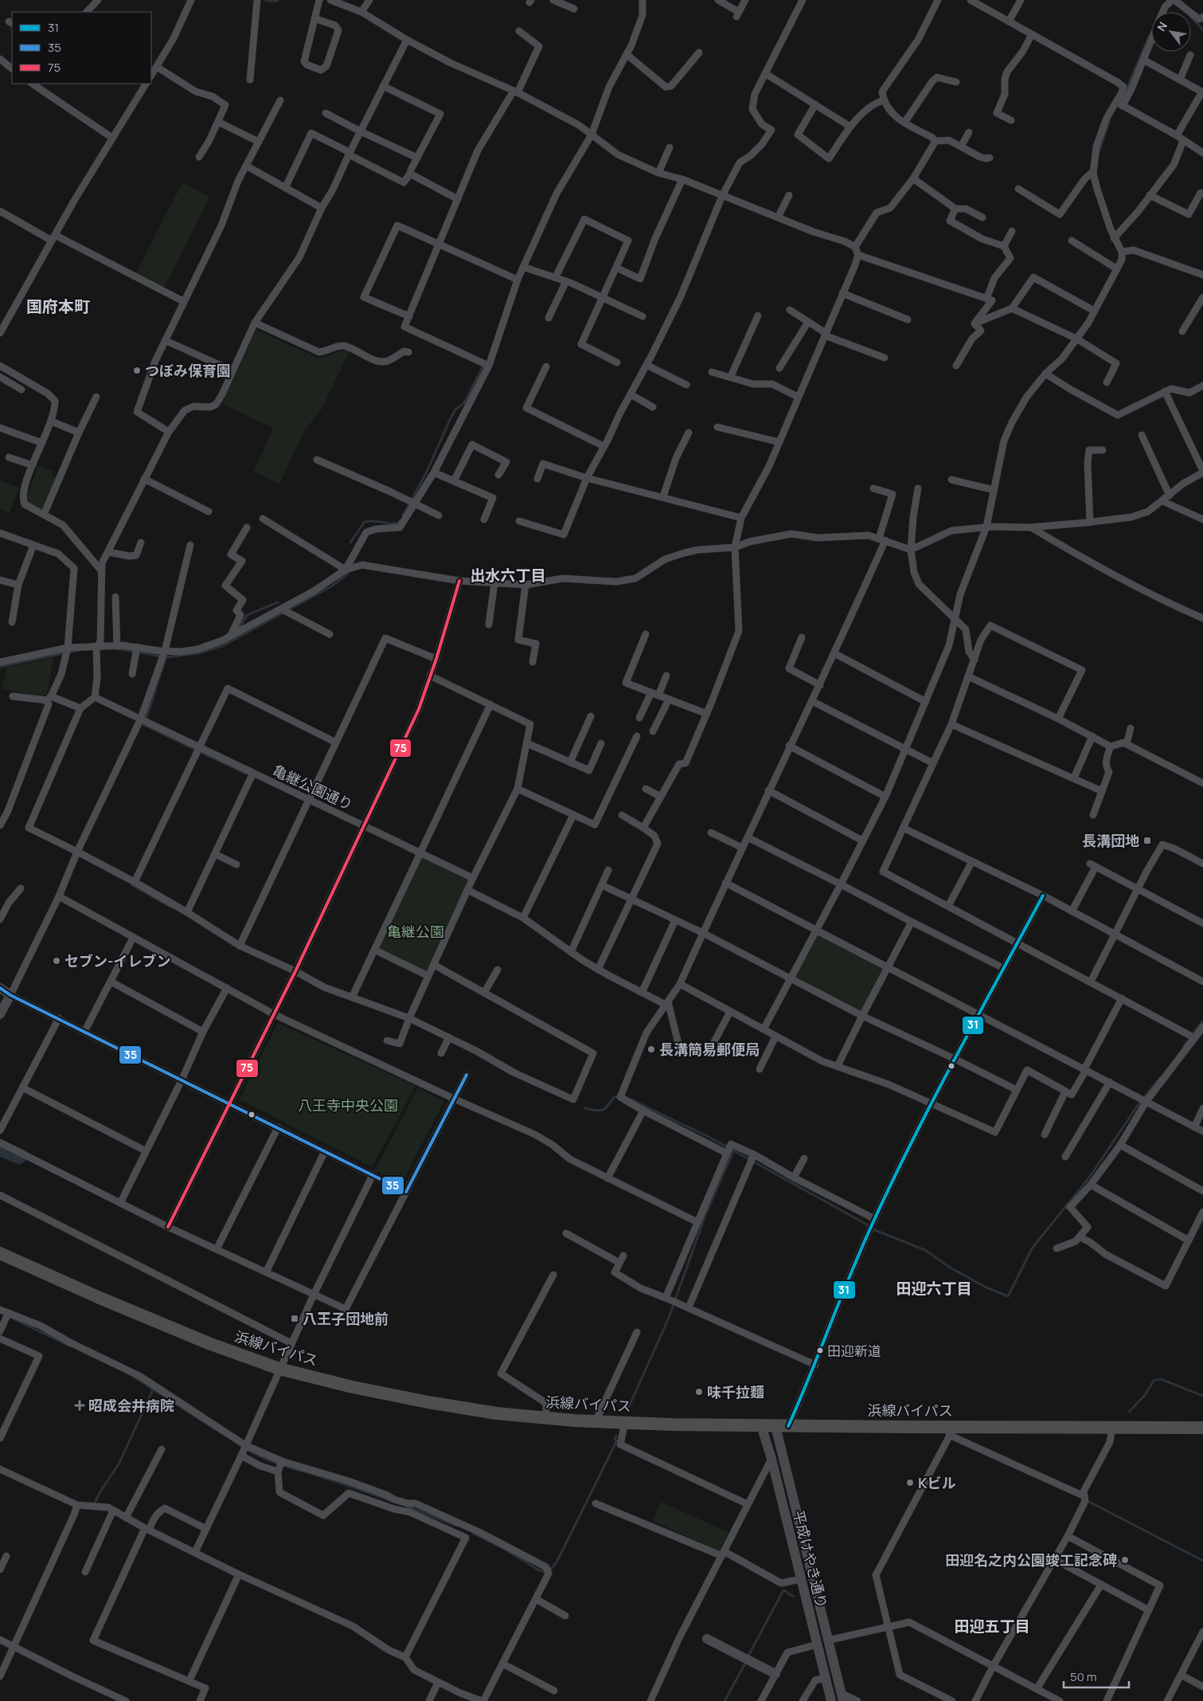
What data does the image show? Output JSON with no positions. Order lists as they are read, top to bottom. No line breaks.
{"streets":{"highway":["浜線バイパス"],"street":["亀継公園通り","平成けやき通り"]},"crossings":[["浜線バイパス","平成けやき通り"]],"districts":["国府本町","出水六丁目","田迎六丁目","田迎五丁目"],"parks":["亀継公園","八王寺中央公園"],"places":{"other":["つぼみ保育園","セブン-イレブン","長溝簡易郵便局","田迎新道","味千拉麵","Kビル","田迎名之内公園竣工記念碑"],"transit":["長溝団地","八王子団地前"],"health":["昭成会井病院"]},"lines":["transit line 75","transit line 31","transit line 35"],"legend":["31","35","75"],"scale_bar":"50 m","north":"top left"}
